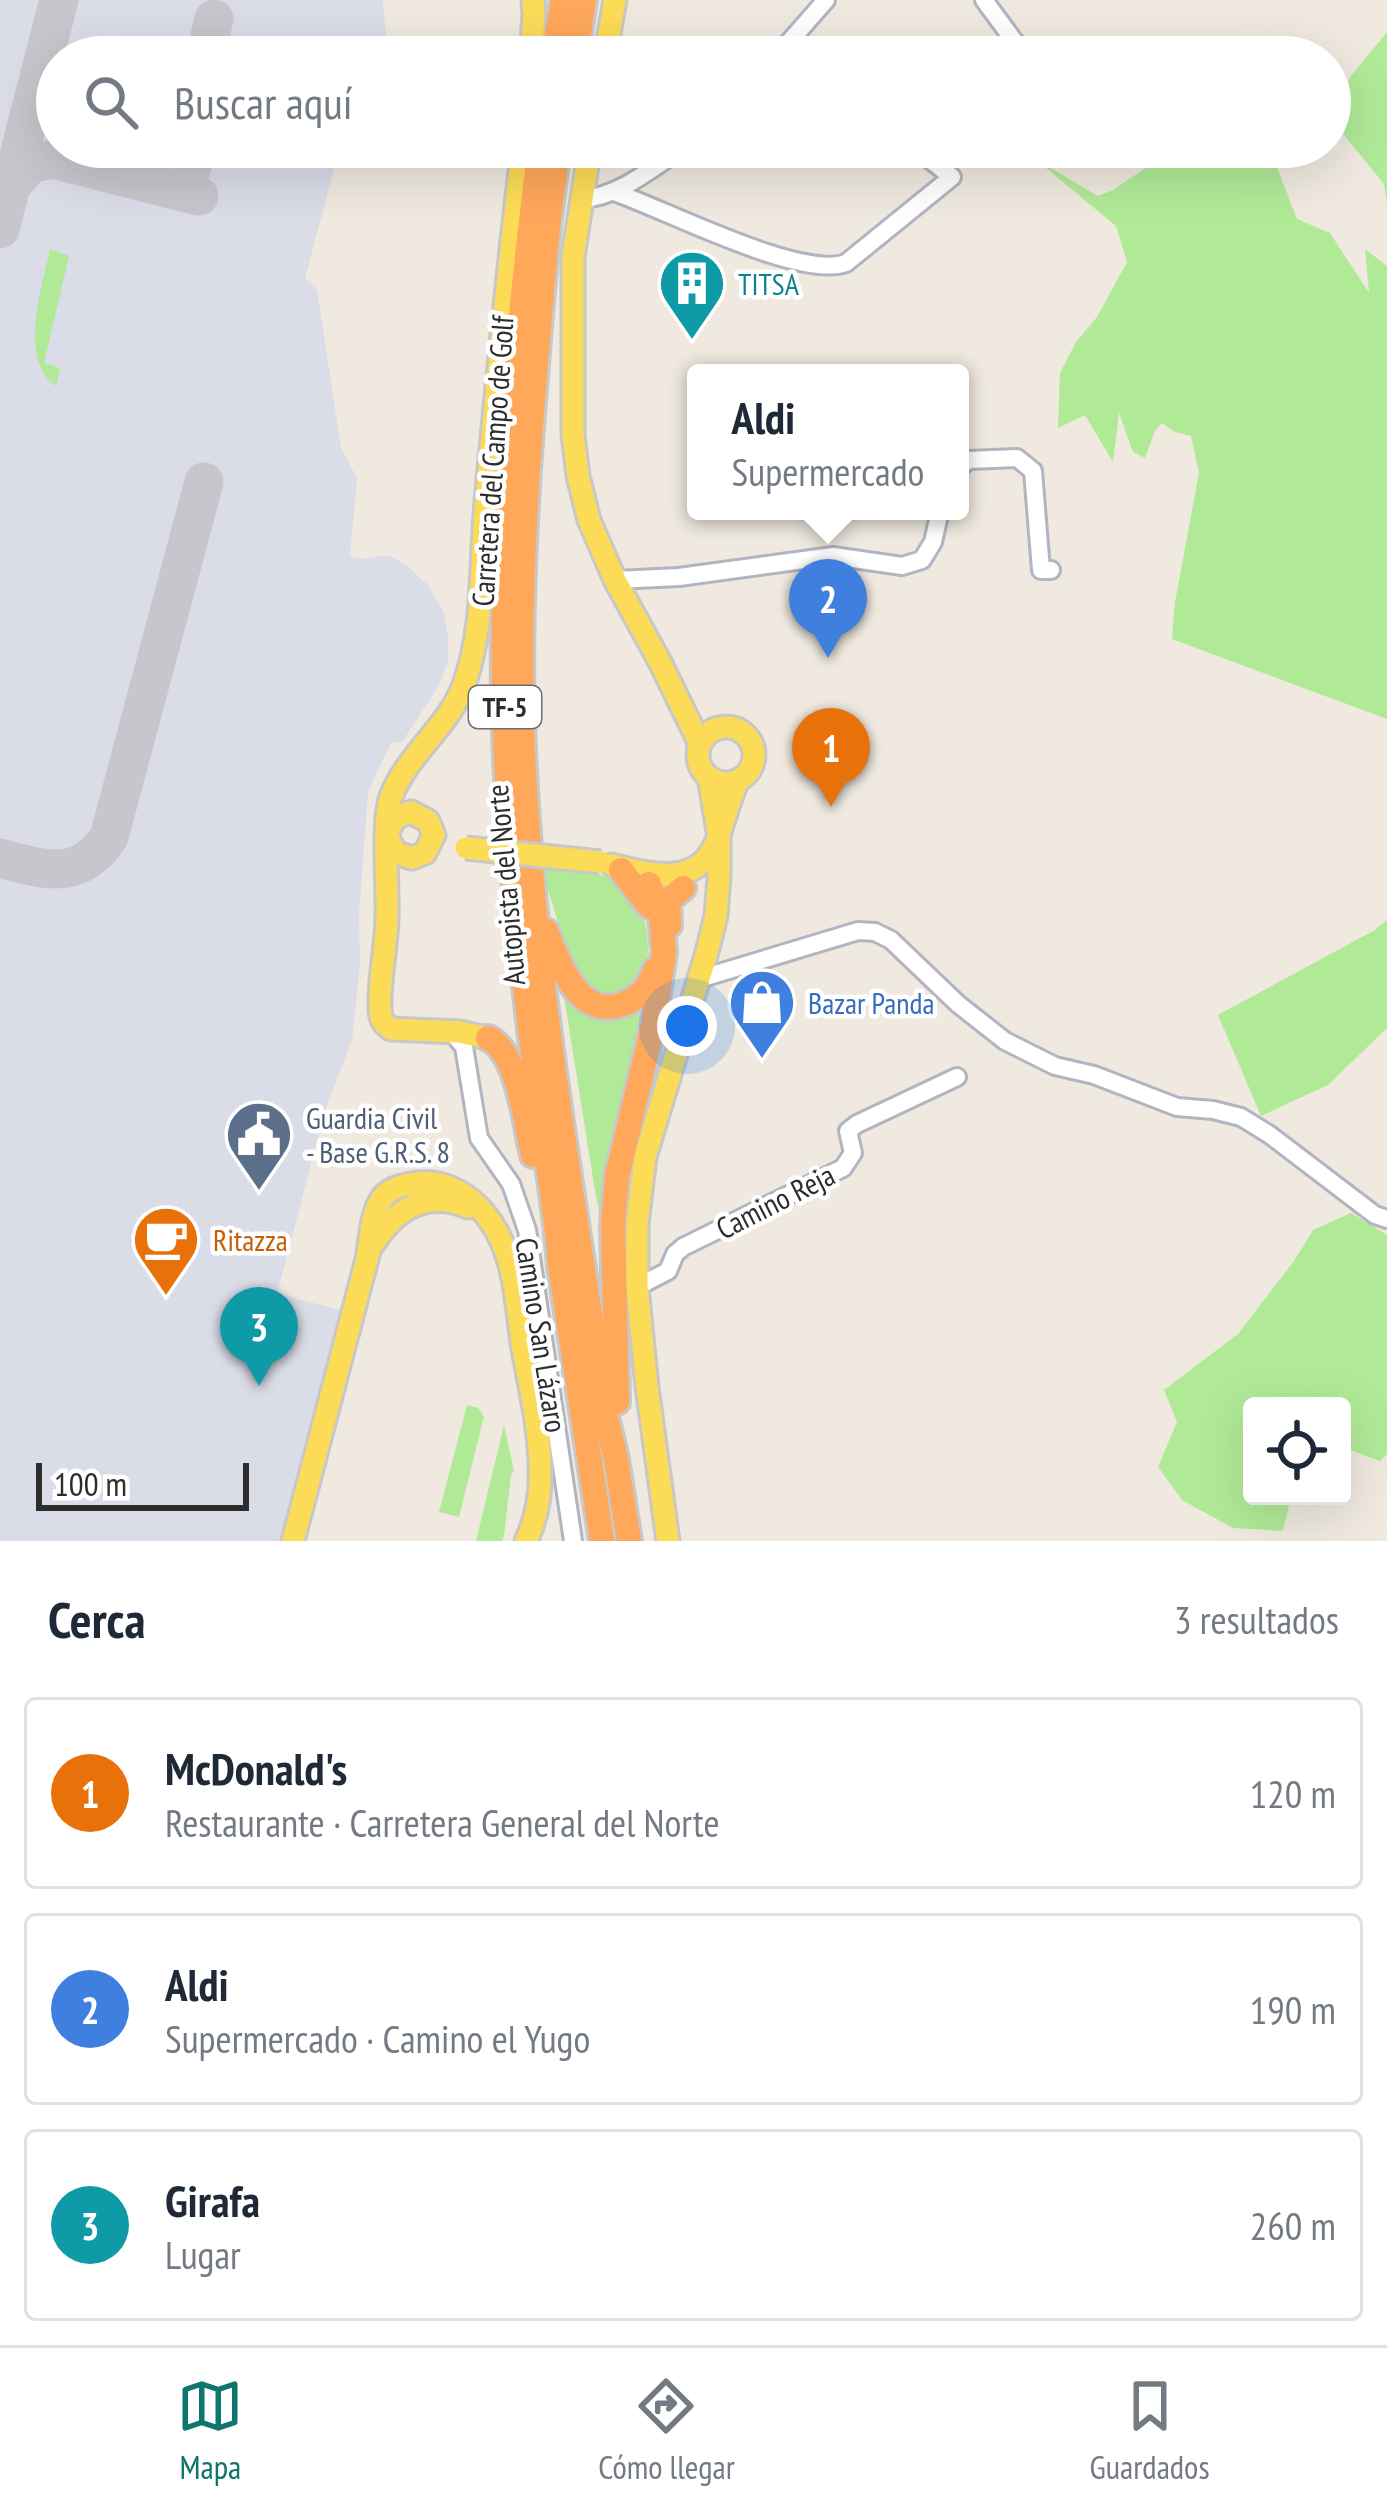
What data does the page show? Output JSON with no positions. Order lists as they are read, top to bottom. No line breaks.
{"streets":{"highway":["TF-5","Autopista del Norte"],"main road":["Carretera del Campo de Golf"],"street":["Camino Reja","Camino San Lázaro"]},"crossings":[["Carretera del Campo de Golf","Camino San Lázaro"]],"places":{"building":["TITSA"],"shop":["Bazar Panda"],"public building":["Guardia Civil - Base G.R.S. 8"],"cafe":["Ritazza"]},"scale_bar":"100 m","page":{"search":"Buscar aquí","popup":["Aldi","Supermercado"],"pins":["2","1","3"],"scale":"100 m","heading":["Cerca","3 resultados"],"list":[{"mark":"1","name":"McDonald's","note":"Restaurante · Carretera General del Norte","value":"120 m"},{"mark":"2","name":"Aldi","note":"Supermercado · Camino el Yugo","value":"190 m"},{"mark":"3","name":"Girafa","note":"Lugar","value":"260 m"}],"nav":["Mapa","Cómo llegar","Guardados"]}}
